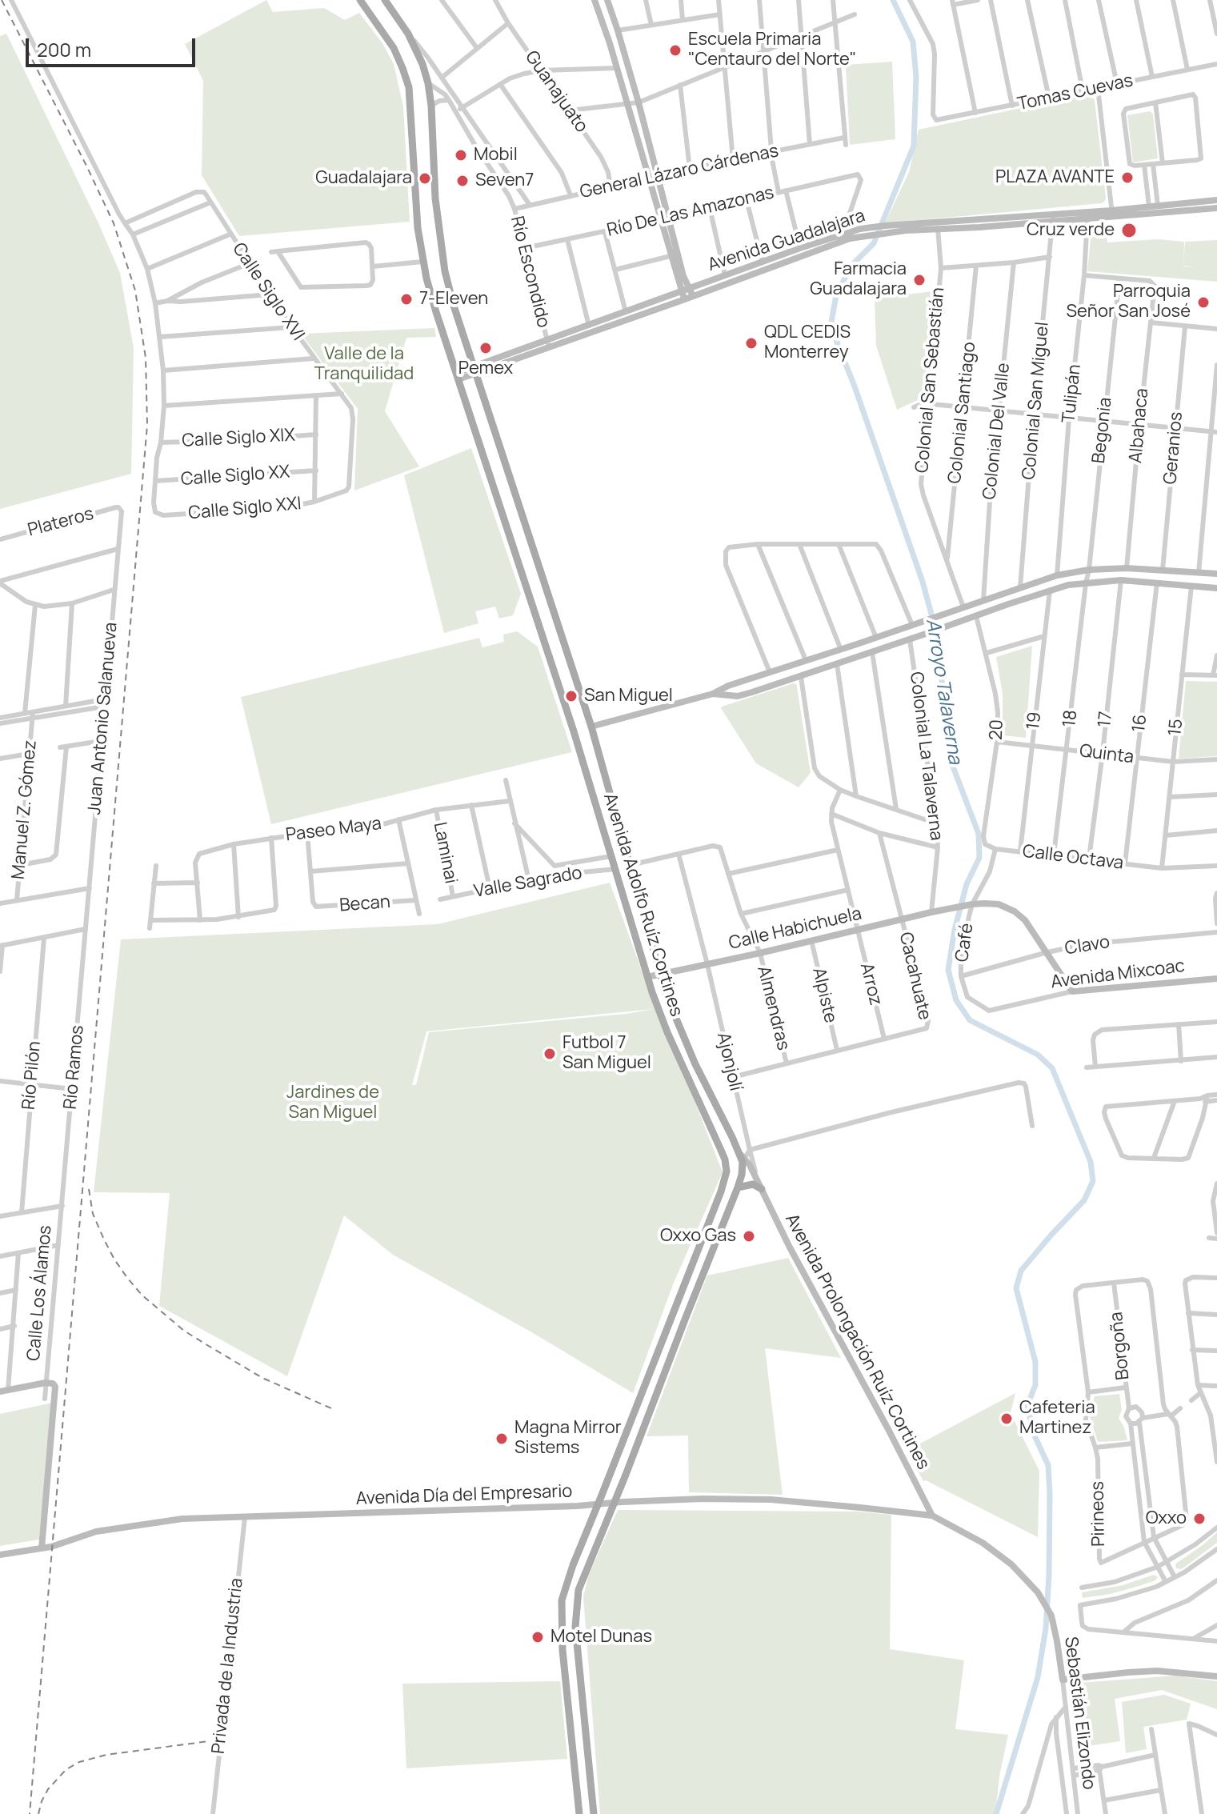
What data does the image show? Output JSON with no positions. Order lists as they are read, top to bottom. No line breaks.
{"streets":{"main road":["Avenida Adolfo Ruíz Cortines"],"street":["Guanajuato","Tomas Cuevas","General Lázaro Cárdenas","Río De Las Amazonas","Avenida Guadalajara","Río Escondido","Calle Siglo XVI","Colonial San Sebastián","Tulipán","Colonial San Miguel","Colonial Santiago","Albahaca","Begonia","Colonial Del Valle","Calle Siglo XIX","Geranios","Calle Siglo XX","Calle Siglo XXI","Plateros","Juan Antonio Salanueva","18","17","19","16","15","20","Quinta","Colonial La Talaverna","Manuel Z. Gómez","Paseo Maya","Laminai","Calle Octava","Valle Sagrado","Becan","Calle Habichuela","Café","Clavo","Avenida Mixcoac","Cacahuate","Arroz","Alpiste","Almendras","Ajonjolí","Río Ramos","Río Pilón","Calle Los Álamos","Avenida Prolongación Ruíz Cortines","Borgoña","Avenida Día del Empresario","Pirineos","Privada de la Industria","Sebastián Elizondo"]},"crossings":[["Guanajuato","General Lázaro Cárdenas"],["General Lázaro Cárdenas","Río Escondido"],["Río De Las Amazonas","Avenida Guadalajara"],["Río De Las Amazonas","Río Escondido"],["Avenida Guadalajara","Río Escondido"],["Avenida Guadalajara","Colonial San Sebastián"],["Avenida Guadalajara","Tulipán"],["Avenida Guadalajara","Colonial San Miguel"],["Avenida Guadalajara","Avenida Adolfo Ruíz Cortines"],["Río Escondido","Avenida Adolfo Ruíz Cortines"],["Calle Siglo XVI","Calle Siglo XXI"],["Colonial San Sebastián","Colonial Santiago"],["Albahaca","Begonia"],["Begonia","18"],["Calle Siglo XX","Calle Siglo XXI"],["Plateros","Juan Antonio Salanueva"],["Juan Antonio Salanueva","Río Ramos"],["18","Quinta"],["18","Calle Octava"],["17","Quinta"],["17","Calle Octava"],["19","Quinta"],["19","Calle Octava"],["16","Quinta"],["16","Calle Octava"],["15","Quinta"],["15","Calle Octava"],["20","Quinta"],["20","Calle Octava"],["Colonial La Talaverna","Calle Habichuela"],["Paseo Maya","Laminai"],["Laminai","Valle Sagrado"],["Calle Octava","Café"],["Valle Sagrado","Avenida Adolfo Ruíz Cortines"],["Avenida Adolfo Ruíz Cortines","Calle Habichuela"],["Avenida Adolfo Ruíz Cortines","Avenida Prolongación Ruíz Cortines"],["Avenida Adolfo Ruíz Cortines","Avenida Día del Empresario"],["Calle Habichuela","Café"],["Calle Habichuela","Clavo"],["Calle Habichuela","Avenida Mixcoac"],["Calle Habichuela","Cacahuate"],["Calle Habichuela","Arroz"],["Calle Habichuela","Alpiste"],["Calle Habichuela","Almendras"],["Calle Habichuela","Ajonjolí"],["Café","Clavo"],["Café","Avenida Mixcoac"],["Cacahuate","Arroz"],["Almendras","Ajonjolí"],["Ajonjolí","Avenida Prolongación Ruíz Cortines"],["Río Ramos","Calle Los Álamos"],["Calle Los Álamos","Avenida Día del Empresario"],["Avenida Prolongación Ruíz Cortines","Avenida Día del Empresario"],["Avenida Prolongación Ruíz Cortines","Sebastián Elizondo"],["Borgoña","Pirineos"],["Avenida Día del Empresario","Privada de la Industria"],["Avenida Día del Empresario","Sebastián Elizondo"]],"water":["Arroyo Talaverna"],"parks":["Valle de la Tranquilidad","Jardines de San Miguel"],"places":["Escuela Primaria \"Centauro del Norte\"","Mobil","PLAZA AVANTE","Guadalajara","Seven7","Cruz verde","Farmacia Guadalajara","7-Eleven","Parroquia Señor San José","QDL CEDIS Monterrey","Pemex","San Miguel","Futbol 7 San Miguel","Oxxo Gas","Cafeteria Martinez","Magna Mirror Sistems","Oxxo","Motel Dunas"],"scale_bar":"200 m"}
